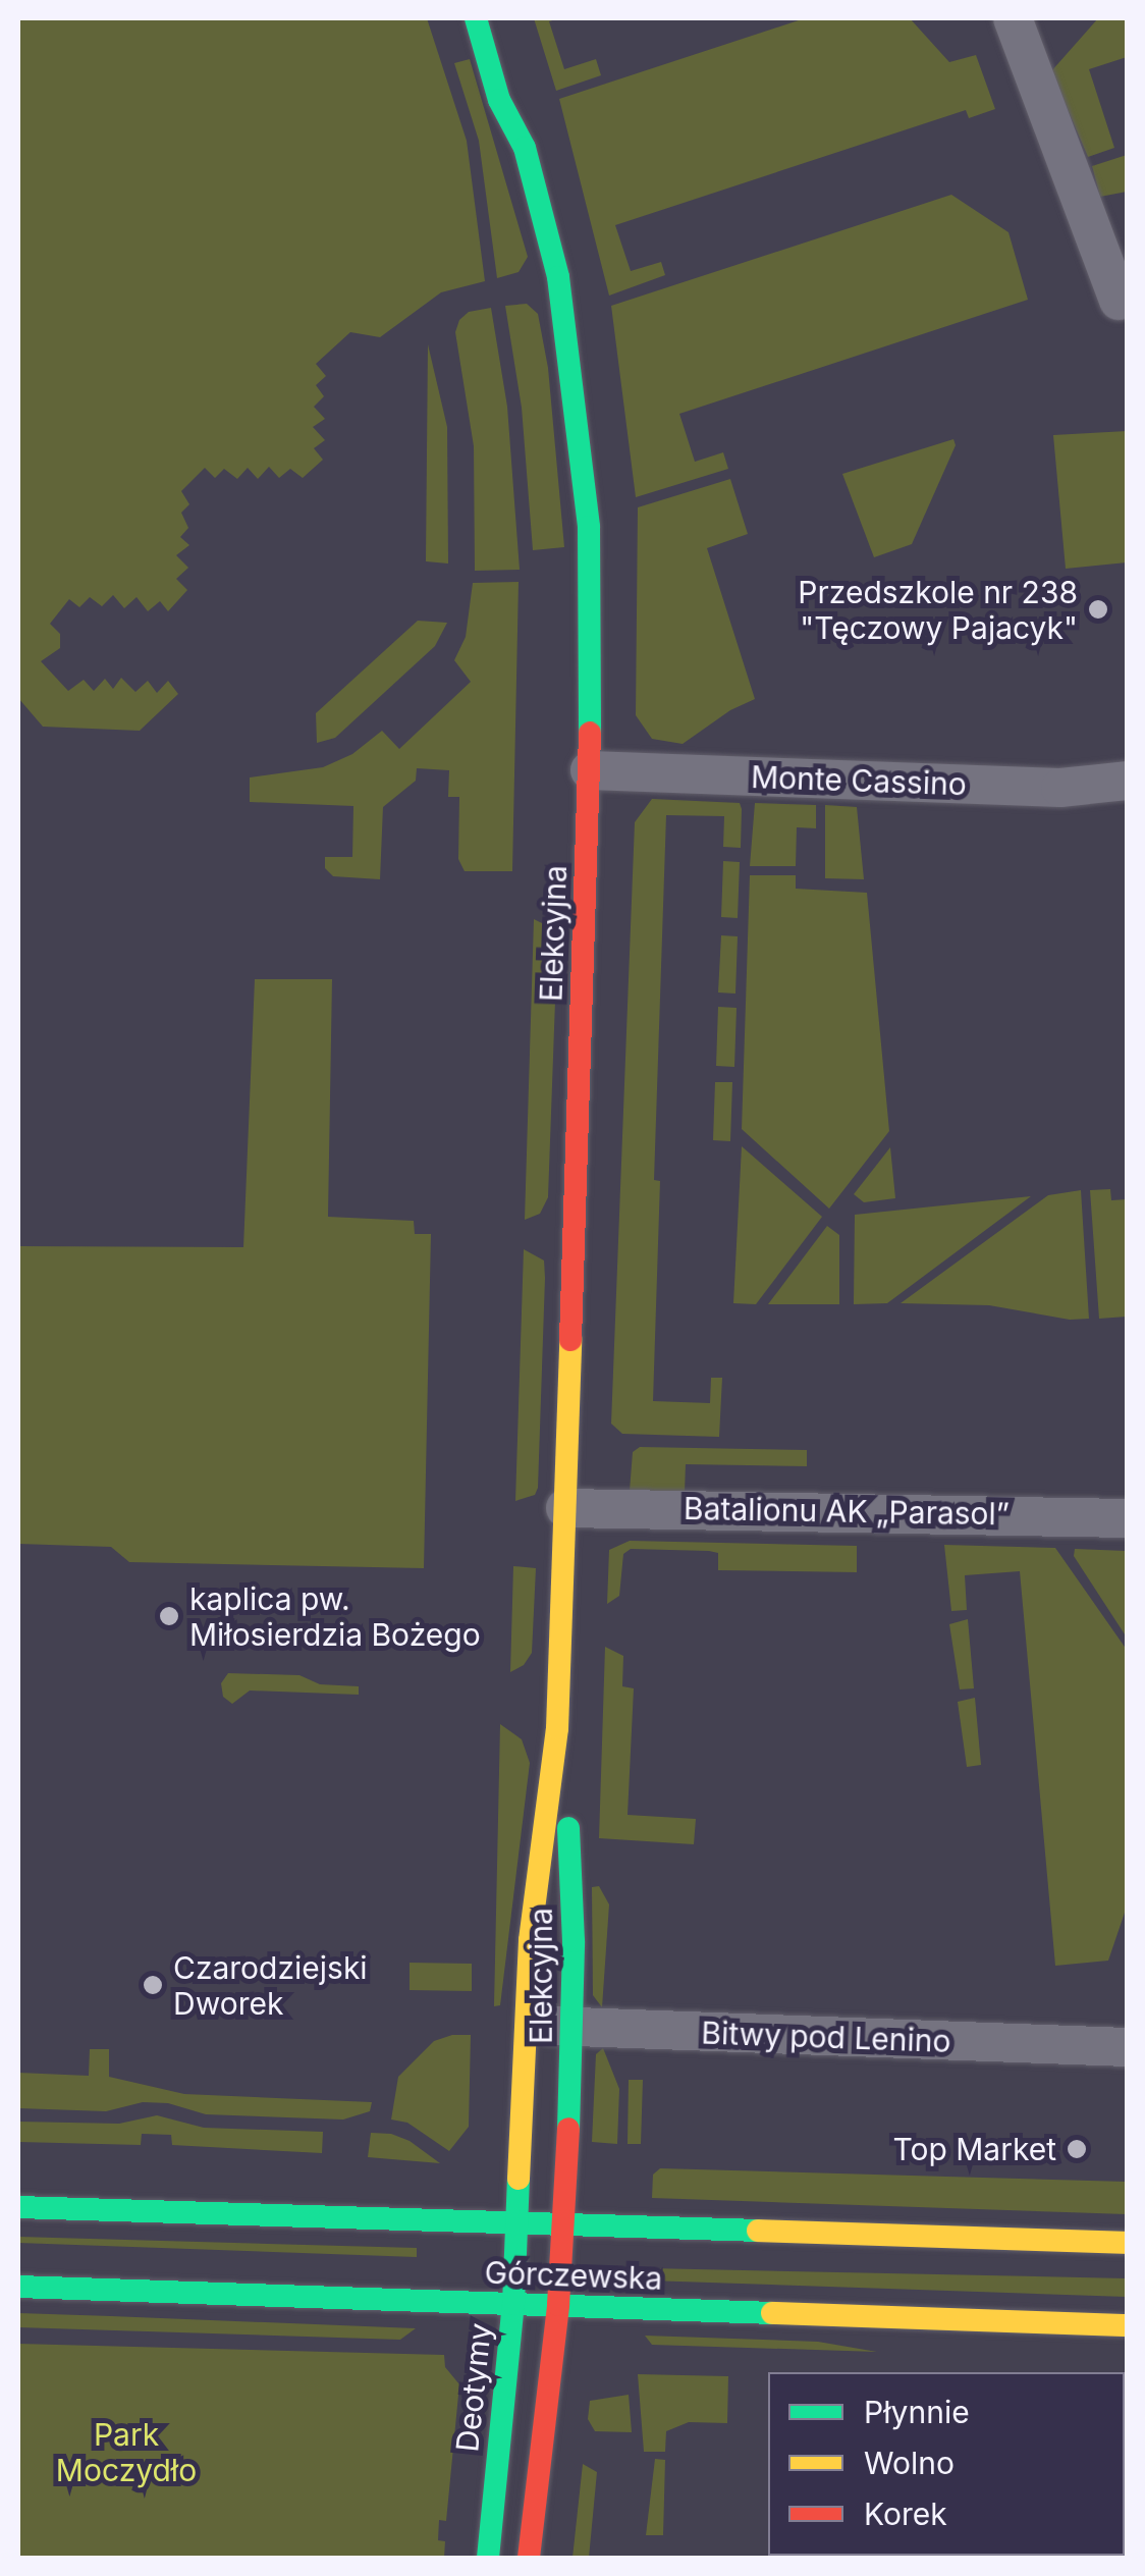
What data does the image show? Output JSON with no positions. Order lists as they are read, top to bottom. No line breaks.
{"streets":{"street":["Monte Cassino","Elekcyjna","Batalionu AK „Parasol”","Bitwy pod Lenino","Górczewska","Deotymy"]},"crossings":[["Monte Cassino","Elekcyjna"],["Elekcyjna","Batalionu AK „Parasol”"],["Elekcyjna","Bitwy pod Lenino"],["Elekcyjna","Górczewska"],["Elekcyjna","Deotymy"],["Górczewska","Deotymy"]],"parks":["Park Moczydło"],"places":["Przedszkole nr 238 \"Tęczowy Pajacyk\"","kaplica pw. Miłosierdzia Bożego","Czarodziejski Dworek","Top Market"],"legend":["Płynnie","Wolno","Korek"]}
